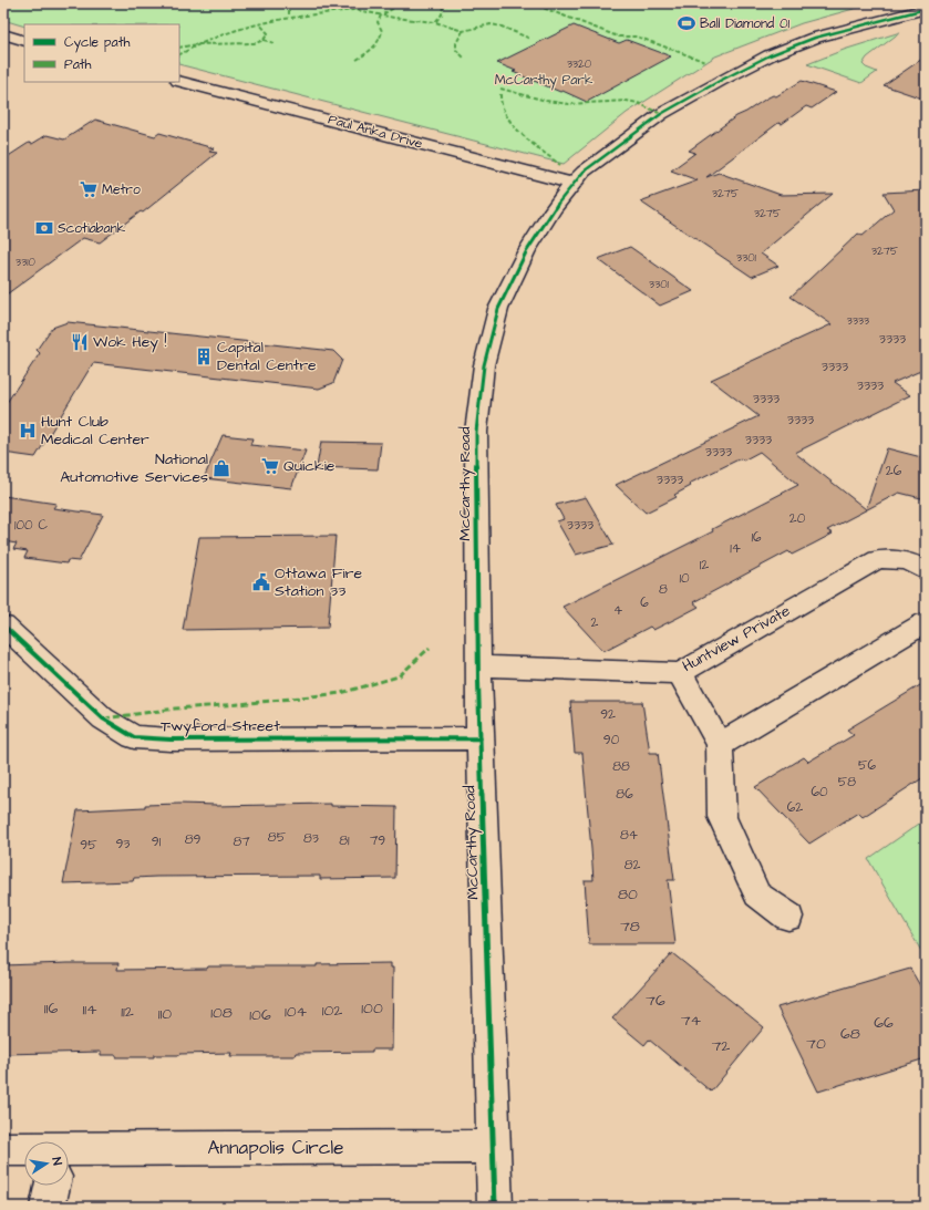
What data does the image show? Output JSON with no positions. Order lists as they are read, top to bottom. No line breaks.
{"streets":{"street":["Paul Anka Drive","McCarthy Road","Huntview Private","Twyford Street","Annapolis Circle"]},"crossings":[["Paul Anka Drive","McCarthy Road"],["McCarthy Road","Huntview Private"],["McCarthy Road","Twyford Street"],["McCarthy Road","Annapolis Circle"]],"parks":["McCarthy Park"],"places":{"sports":["Ball Diamond 01"],"supermarket":["Metro","Quickie"],"bank":["Scotiabank"],"restaurant":["Wok Hey !"],"building":["Capital Dental Centre"],"hospital":["Hunt Club Medical Center"],"shop":["National Automotive Services"],"public building":["Ottawa Fire Station 33"]},"house_numbers":["3320","3275","3275","3275","3301","3310","3301","3333","3333","3333","3333","3333","3333","3333","3333","26","3333","20","100 C","3333","16","14","12","10","8","6","4","2","92","90","56","88","58","60","86","62","84","85","83","89","81","79","91","87","93","95","82","80","78","76","116","100","114","102","112","104","108","110","106","74","66","68","70","72"],"legend":["Cycle path","Path"],"north":"right"}
